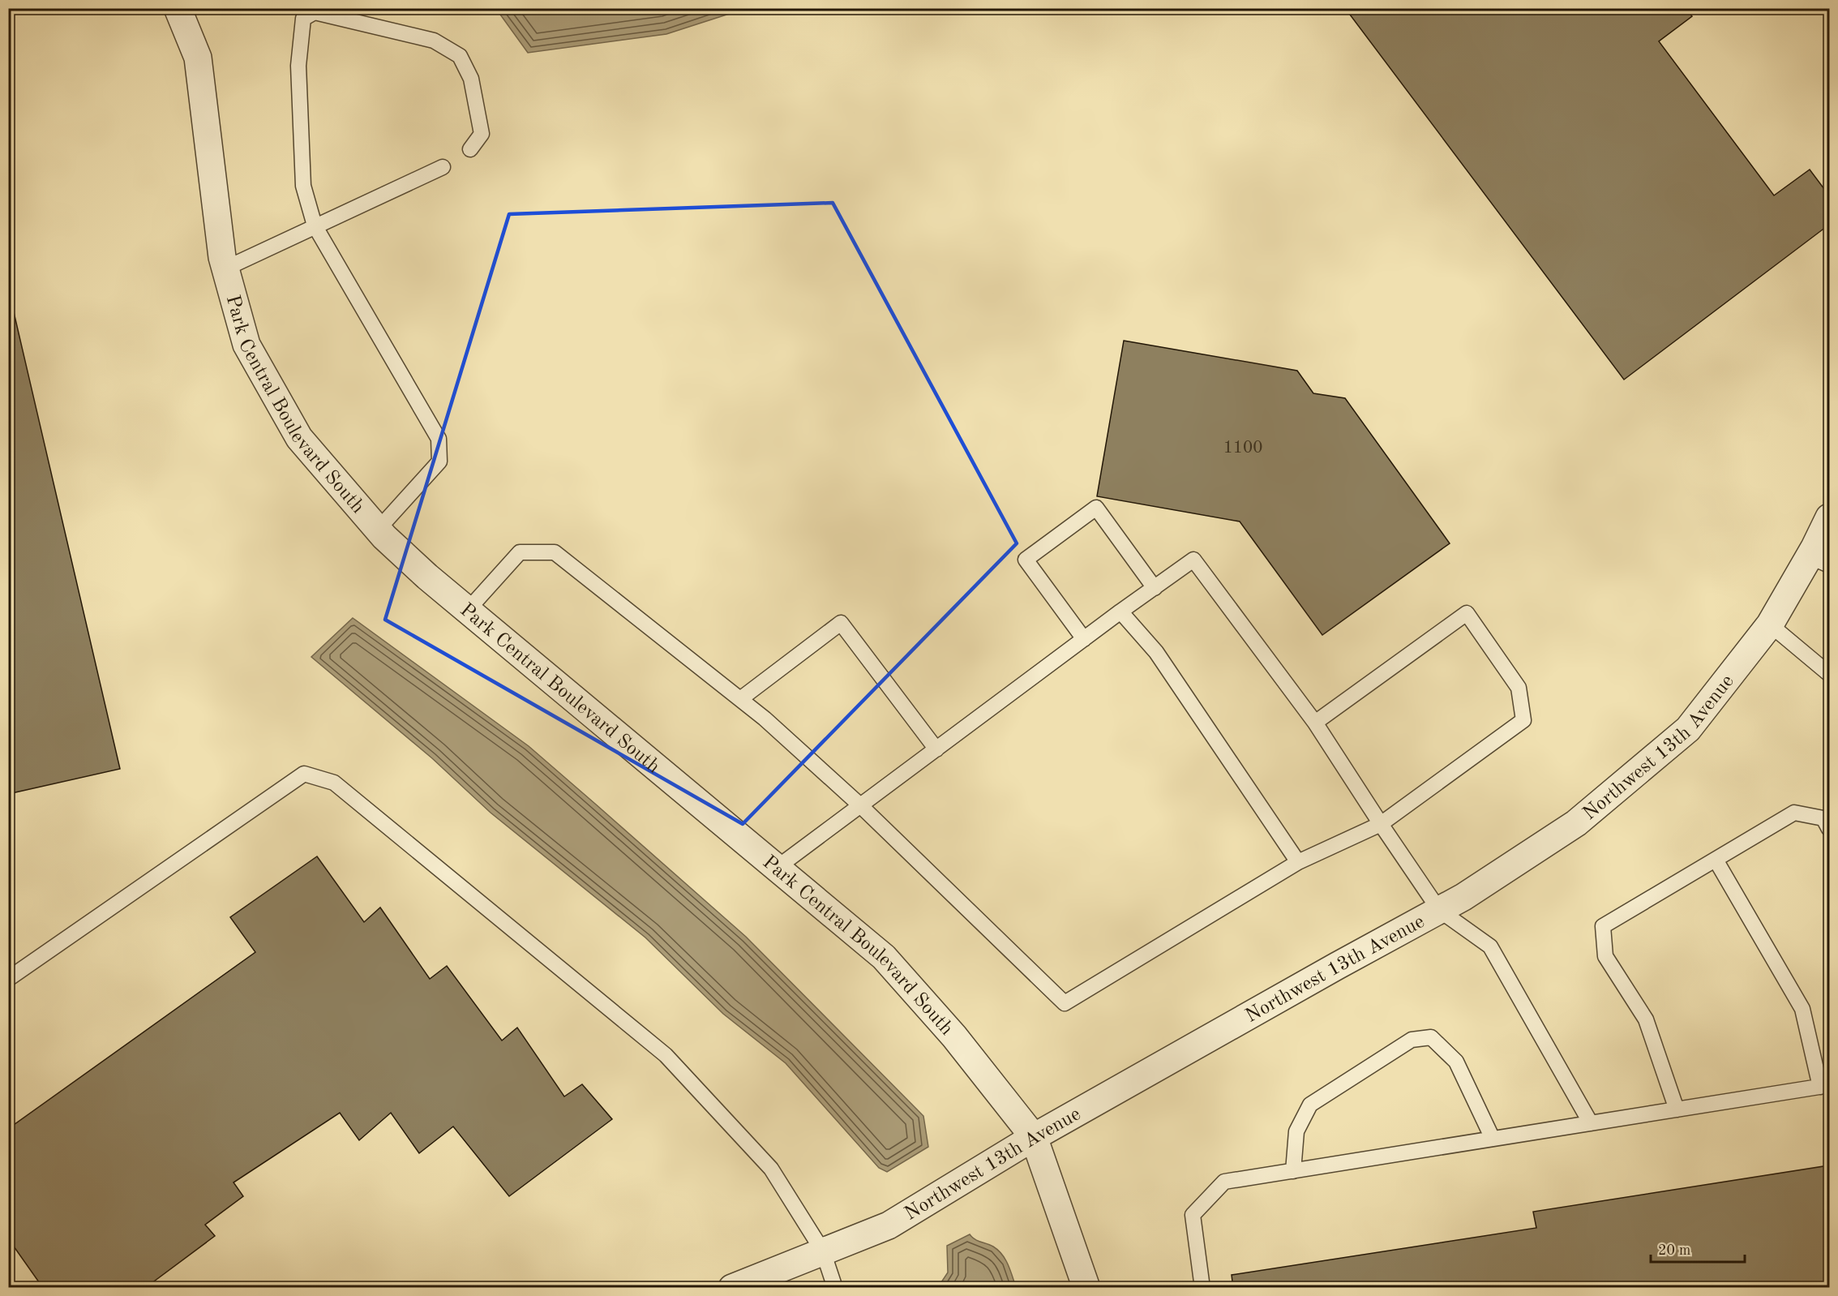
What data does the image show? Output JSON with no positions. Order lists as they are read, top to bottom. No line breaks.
{"streets":{"street":["Park Central Boulevard South","Northwest 13th Avenue"]},"crossings":[["Park Central Boulevard South","Northwest 13th Avenue"]],"house_numbers":["1100"],"scale_bar":"20 m"}
